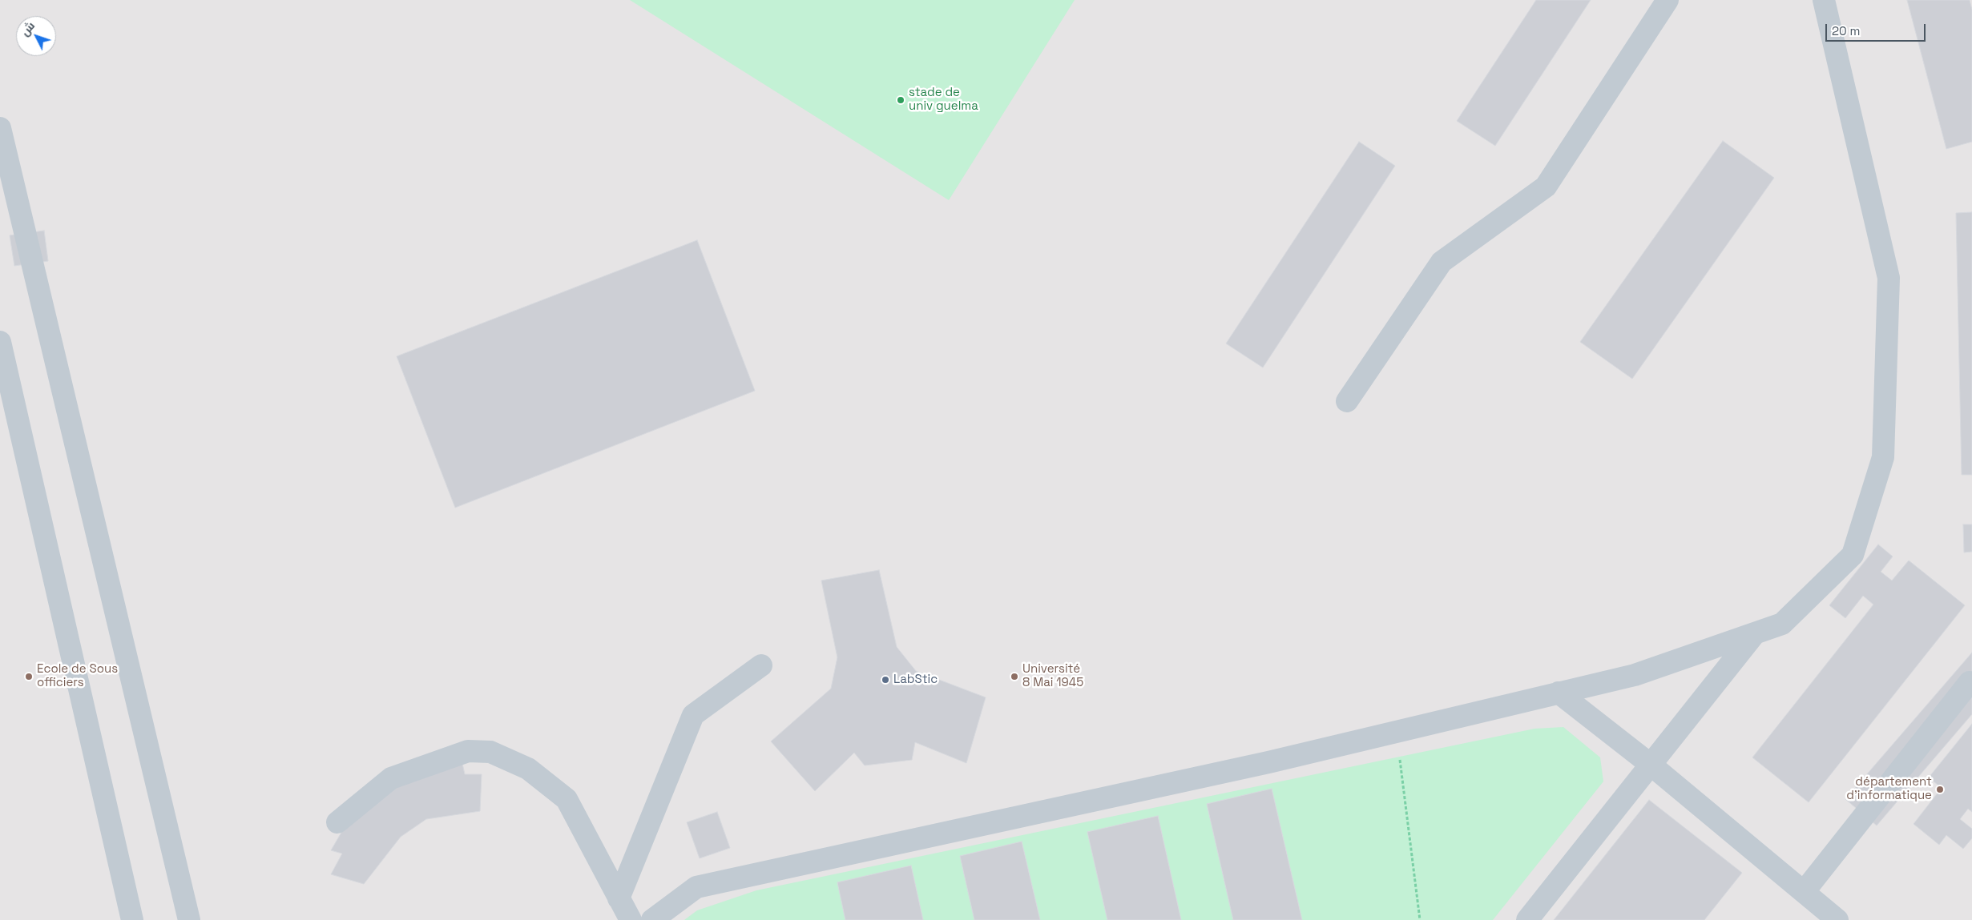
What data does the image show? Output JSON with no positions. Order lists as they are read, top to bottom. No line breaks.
{"places":["stade de univ guelma","Ecole de Sous officiers","Université 8 Mai 1945","LabStic","département d'informatique"],"scale_bar":"20 m","north":"top left"}
